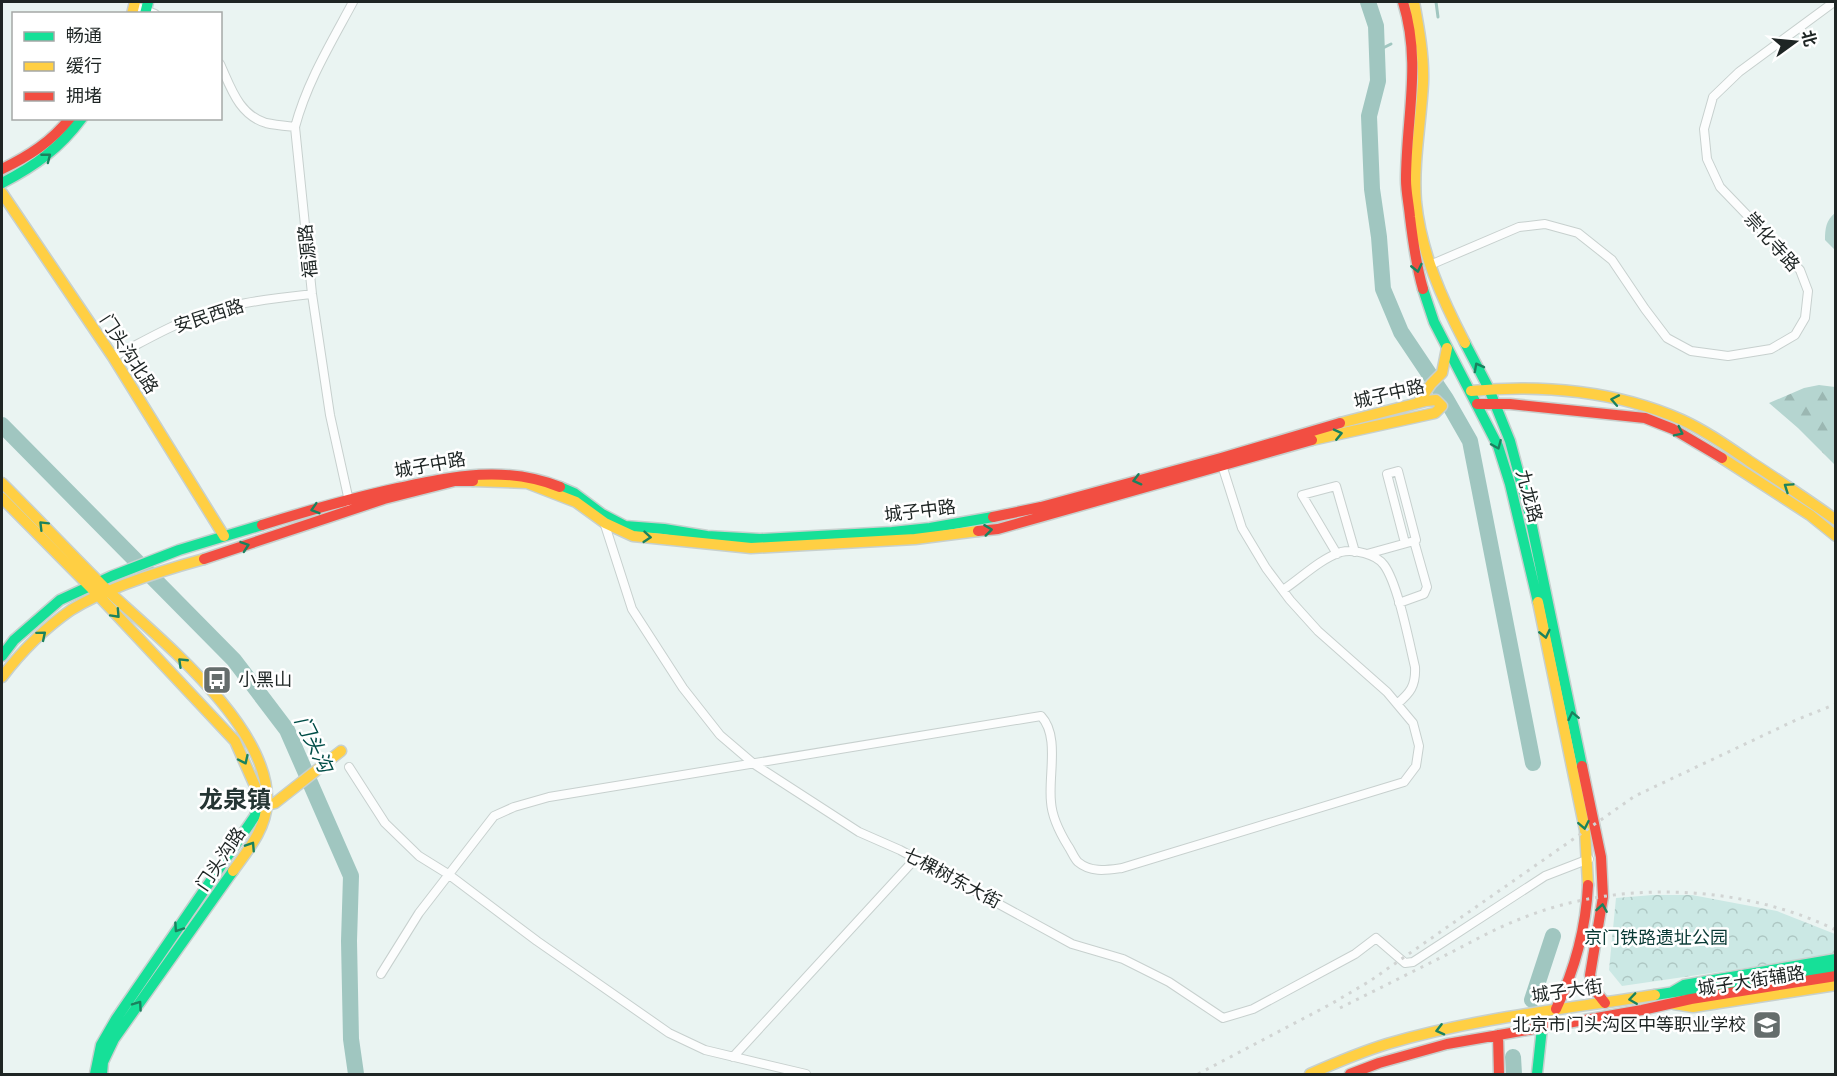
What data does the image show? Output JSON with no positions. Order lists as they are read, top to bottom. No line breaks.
{"streets":{"main road":["门头沟北路","城子中路","九龙路","门头沟路","城子大街辅路","城子大街"],"street":["崇化寺路","福源路","安民西路","七棵树东大街"]},"crossings":[["崇化寺路","九龙路"],["福源路","安民西路"],["福源路","城子中路"],["安民西路","门头沟北路"],["门头沟北路","城子中路"],["城子中路","门头沟路"],["城子中路","七棵树东大街"],["九龙路","七棵树东大街"],["九龙路","城子大街"],["城子大街辅路","城子大街"]],"districts":["龙泉镇"],"water":["门头沟"],"parks":["京门铁路遗址公园"],"places":{"bus stop":["小黑山"],"school or university":["北京市门头沟区中等职业学校"]},"legend":["畅通","缓行","拥堵"],"north":"right"}
